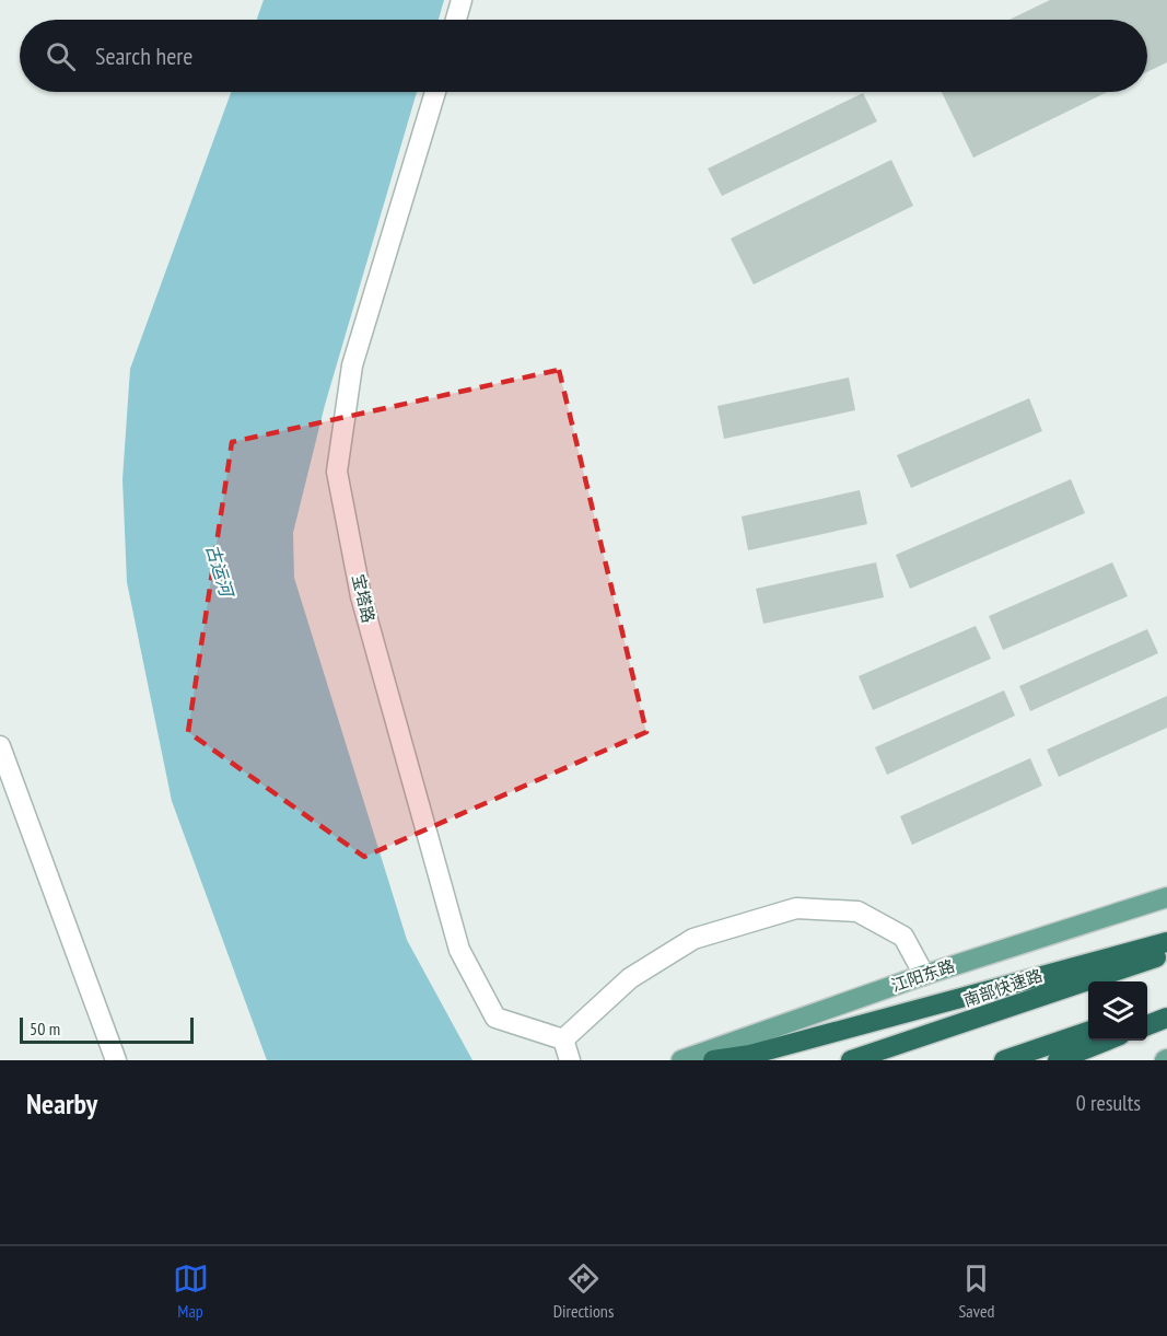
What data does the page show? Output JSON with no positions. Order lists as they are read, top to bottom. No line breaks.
{"streets":{"highway":["南部快速路"],"main road":["江阳东路"],"street":["宝塔路"]},"water":["古运河"],"scale_bar":"50 m","page":{"search":"Search here","scale":"50 m","heading":["Nearby","0 results"],"nav":["Map","Directions","Saved"]}}
